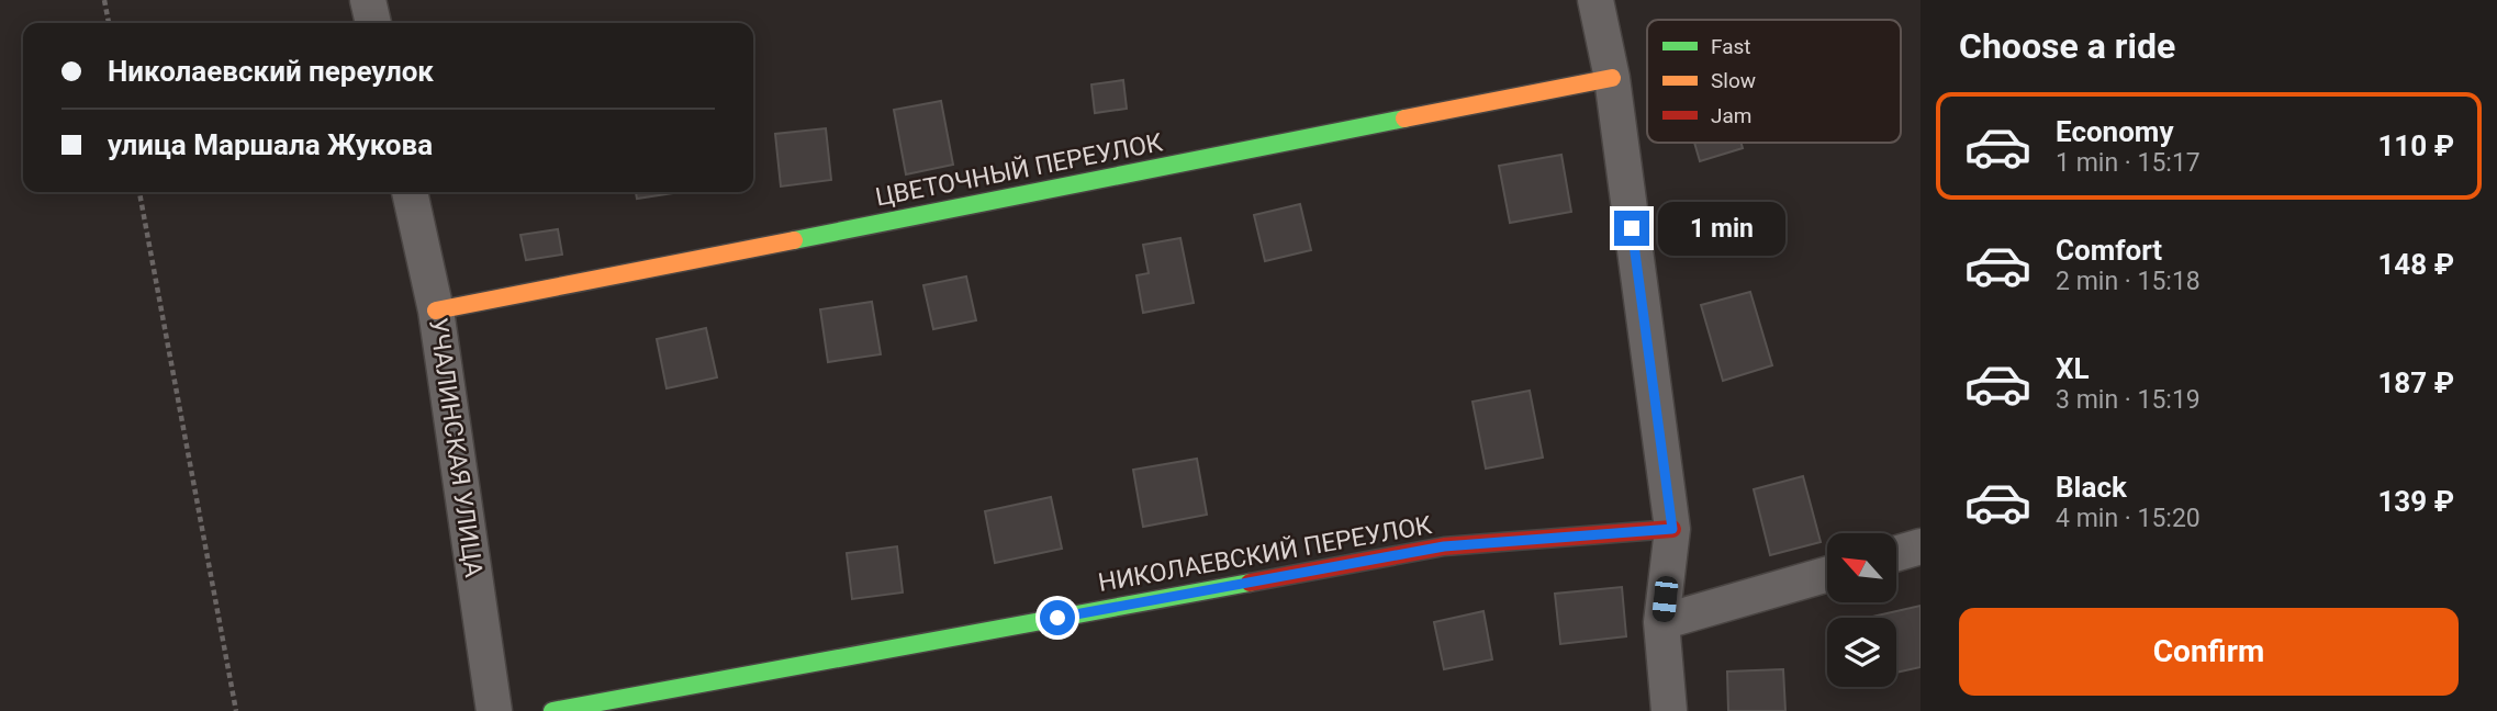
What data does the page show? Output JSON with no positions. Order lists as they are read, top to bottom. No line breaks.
{"streets":{"street":["ЦВЕТОЧНЫЙ ПЕРЕУЛОК","УЧАЛИНСКАЯ УЛИЦА","НИКОЛАЕВСКИЙ ПЕРЕУЛОК"]},"crossings":[["ЦВЕТОЧНЫЙ ПЕРЕУЛОК","УЧАЛИНСКАЯ УЛИЦА"]],"legend":["Fast","Slow","Jam"],"north":"top left","page":{"heading":"Choose a ride","banner":["Николаевский переулок","улица Маршала Жукова"],"list":[{"name":"Economy","note":"1 min · 15:17","value":"110 ₽"},{"name":"Comfort","note":"2 min · 15:18","value":"148 ₽"},{"name":"XL","note":"3 min · 15:19","value":"187 ₽"},{"name":"Black","note":"4 min · 15:20","value":"139 ₽"}],"bubble":"1 min","buttons":"Confirm"}}
